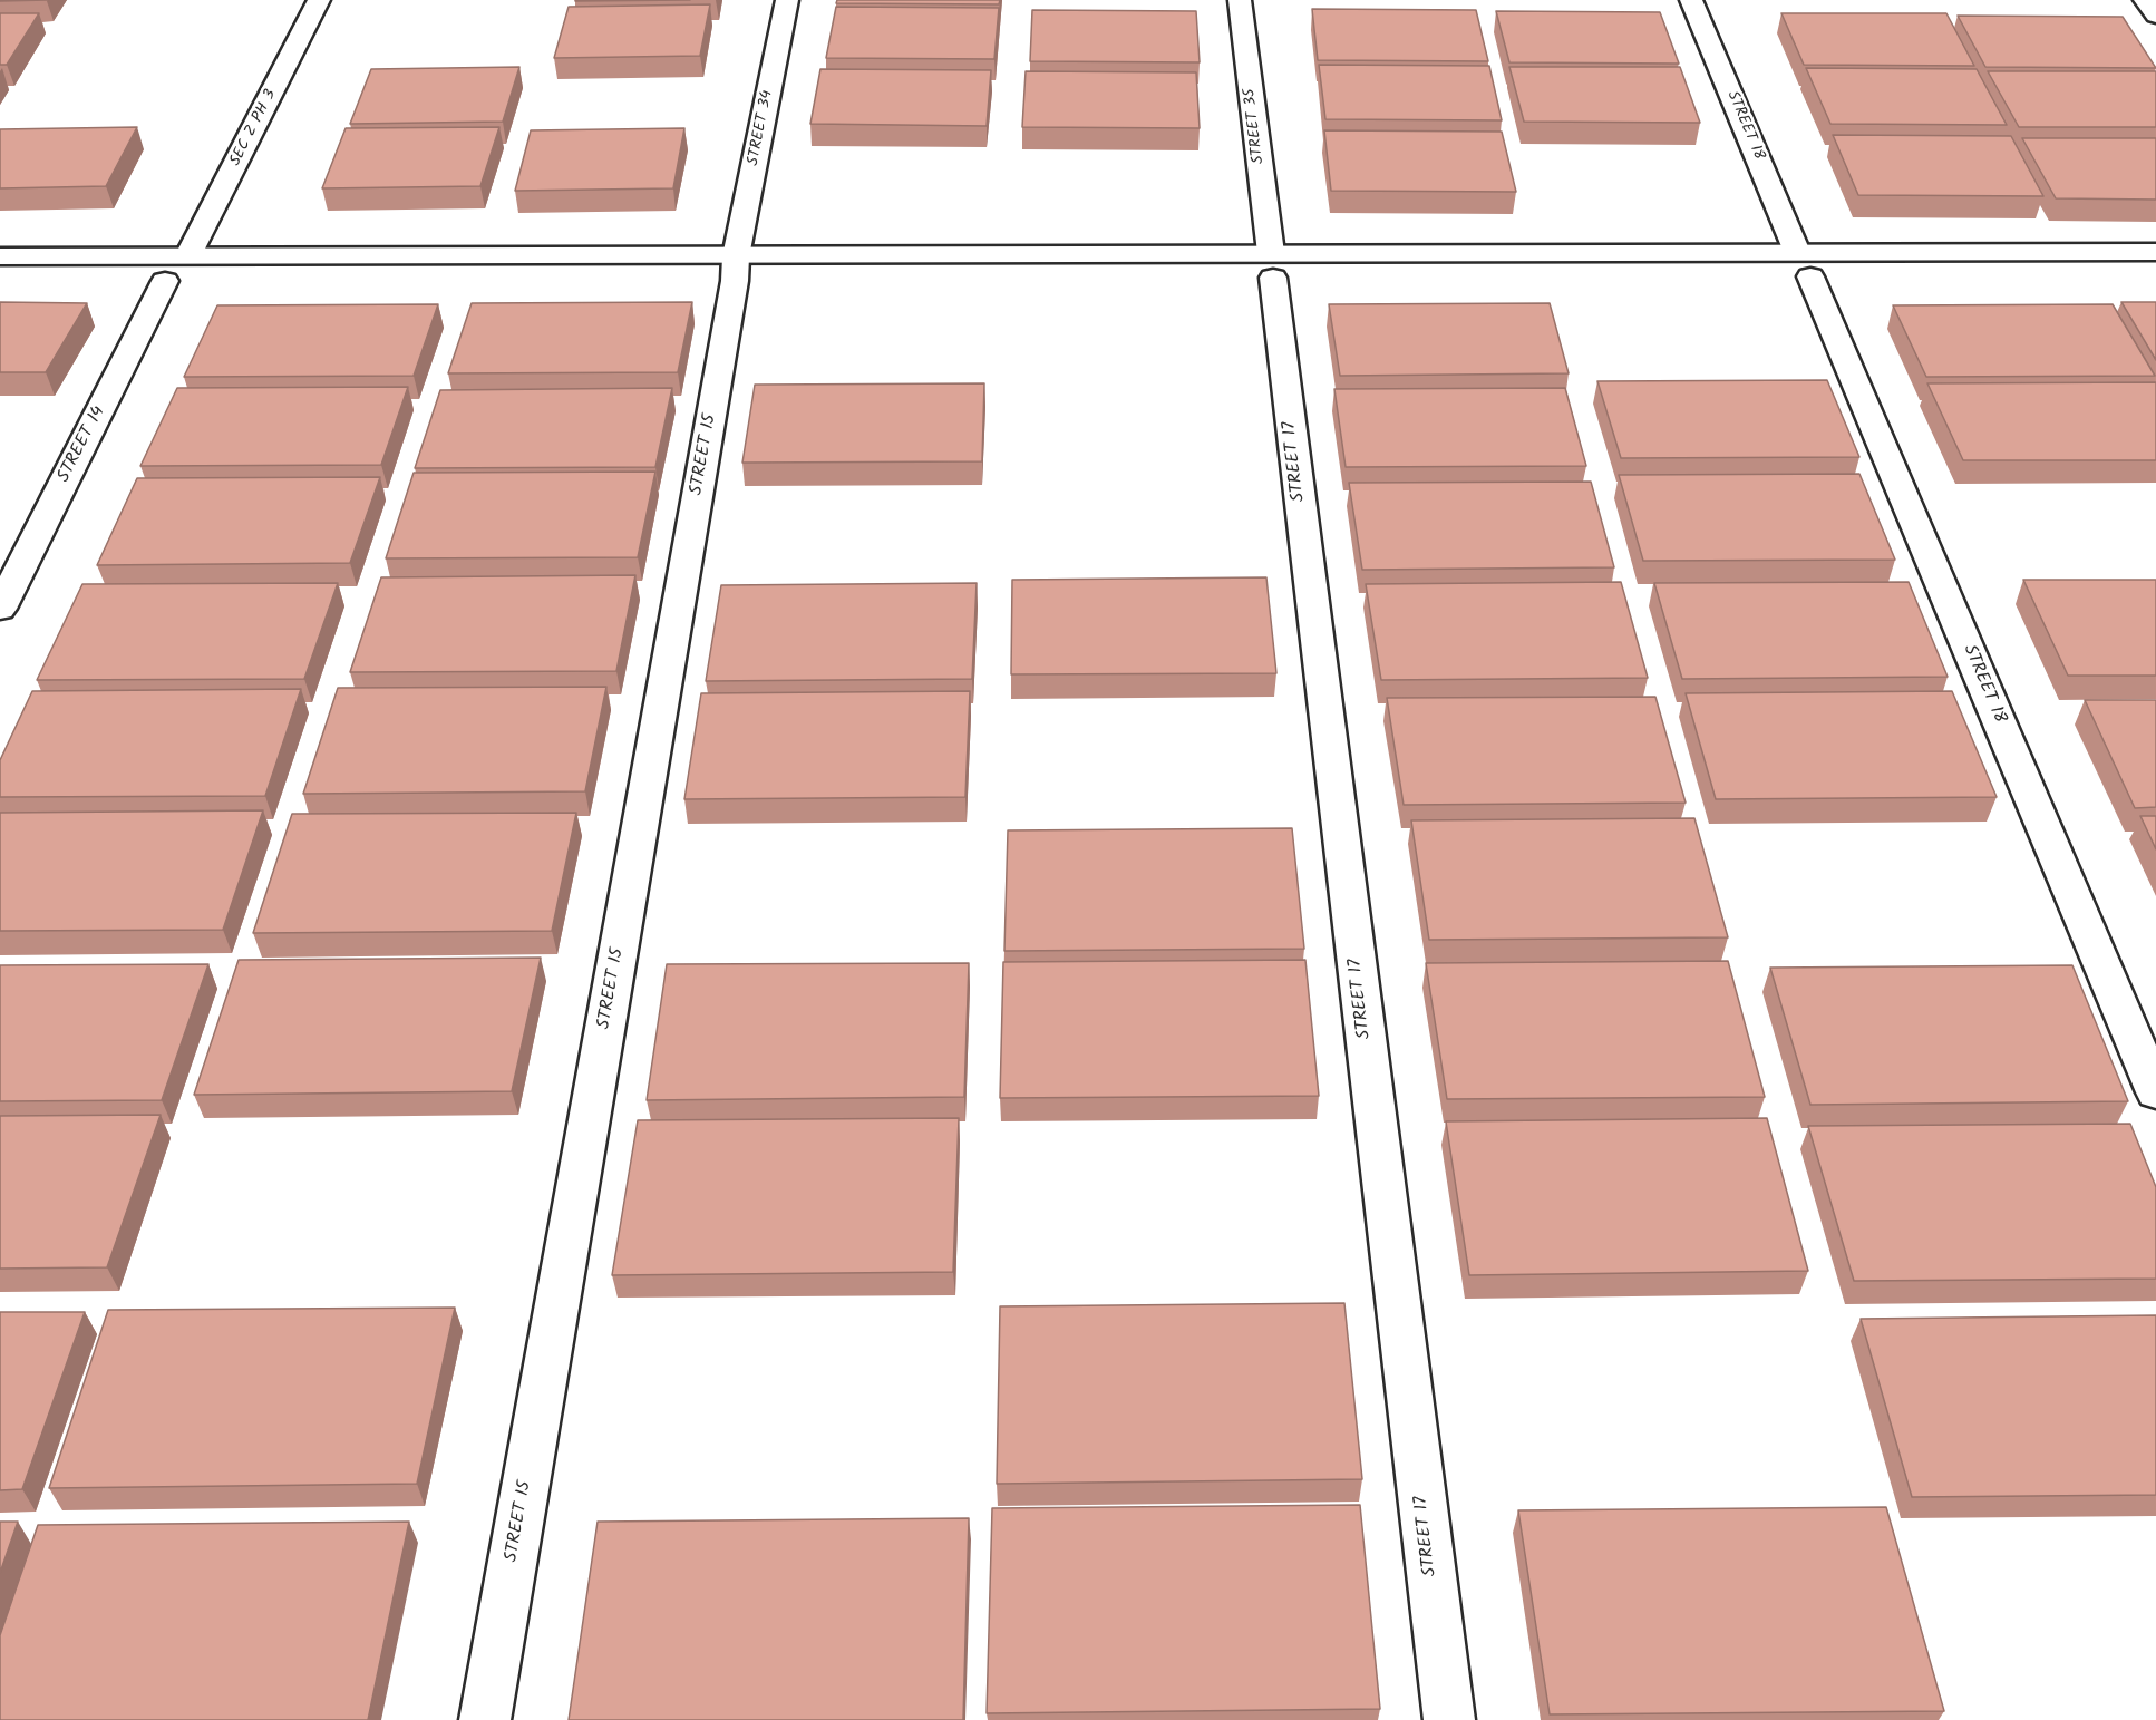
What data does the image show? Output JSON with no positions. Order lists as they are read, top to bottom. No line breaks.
{"streets":{"street":["STREET 35","STREET 18","SEC Z PH 3","STREET 34","STREET 14","STREET 15","STREET 17"]},"crossings":[["STREET 35","STREET 17"],["STREET 34","STREET 15"]]}
